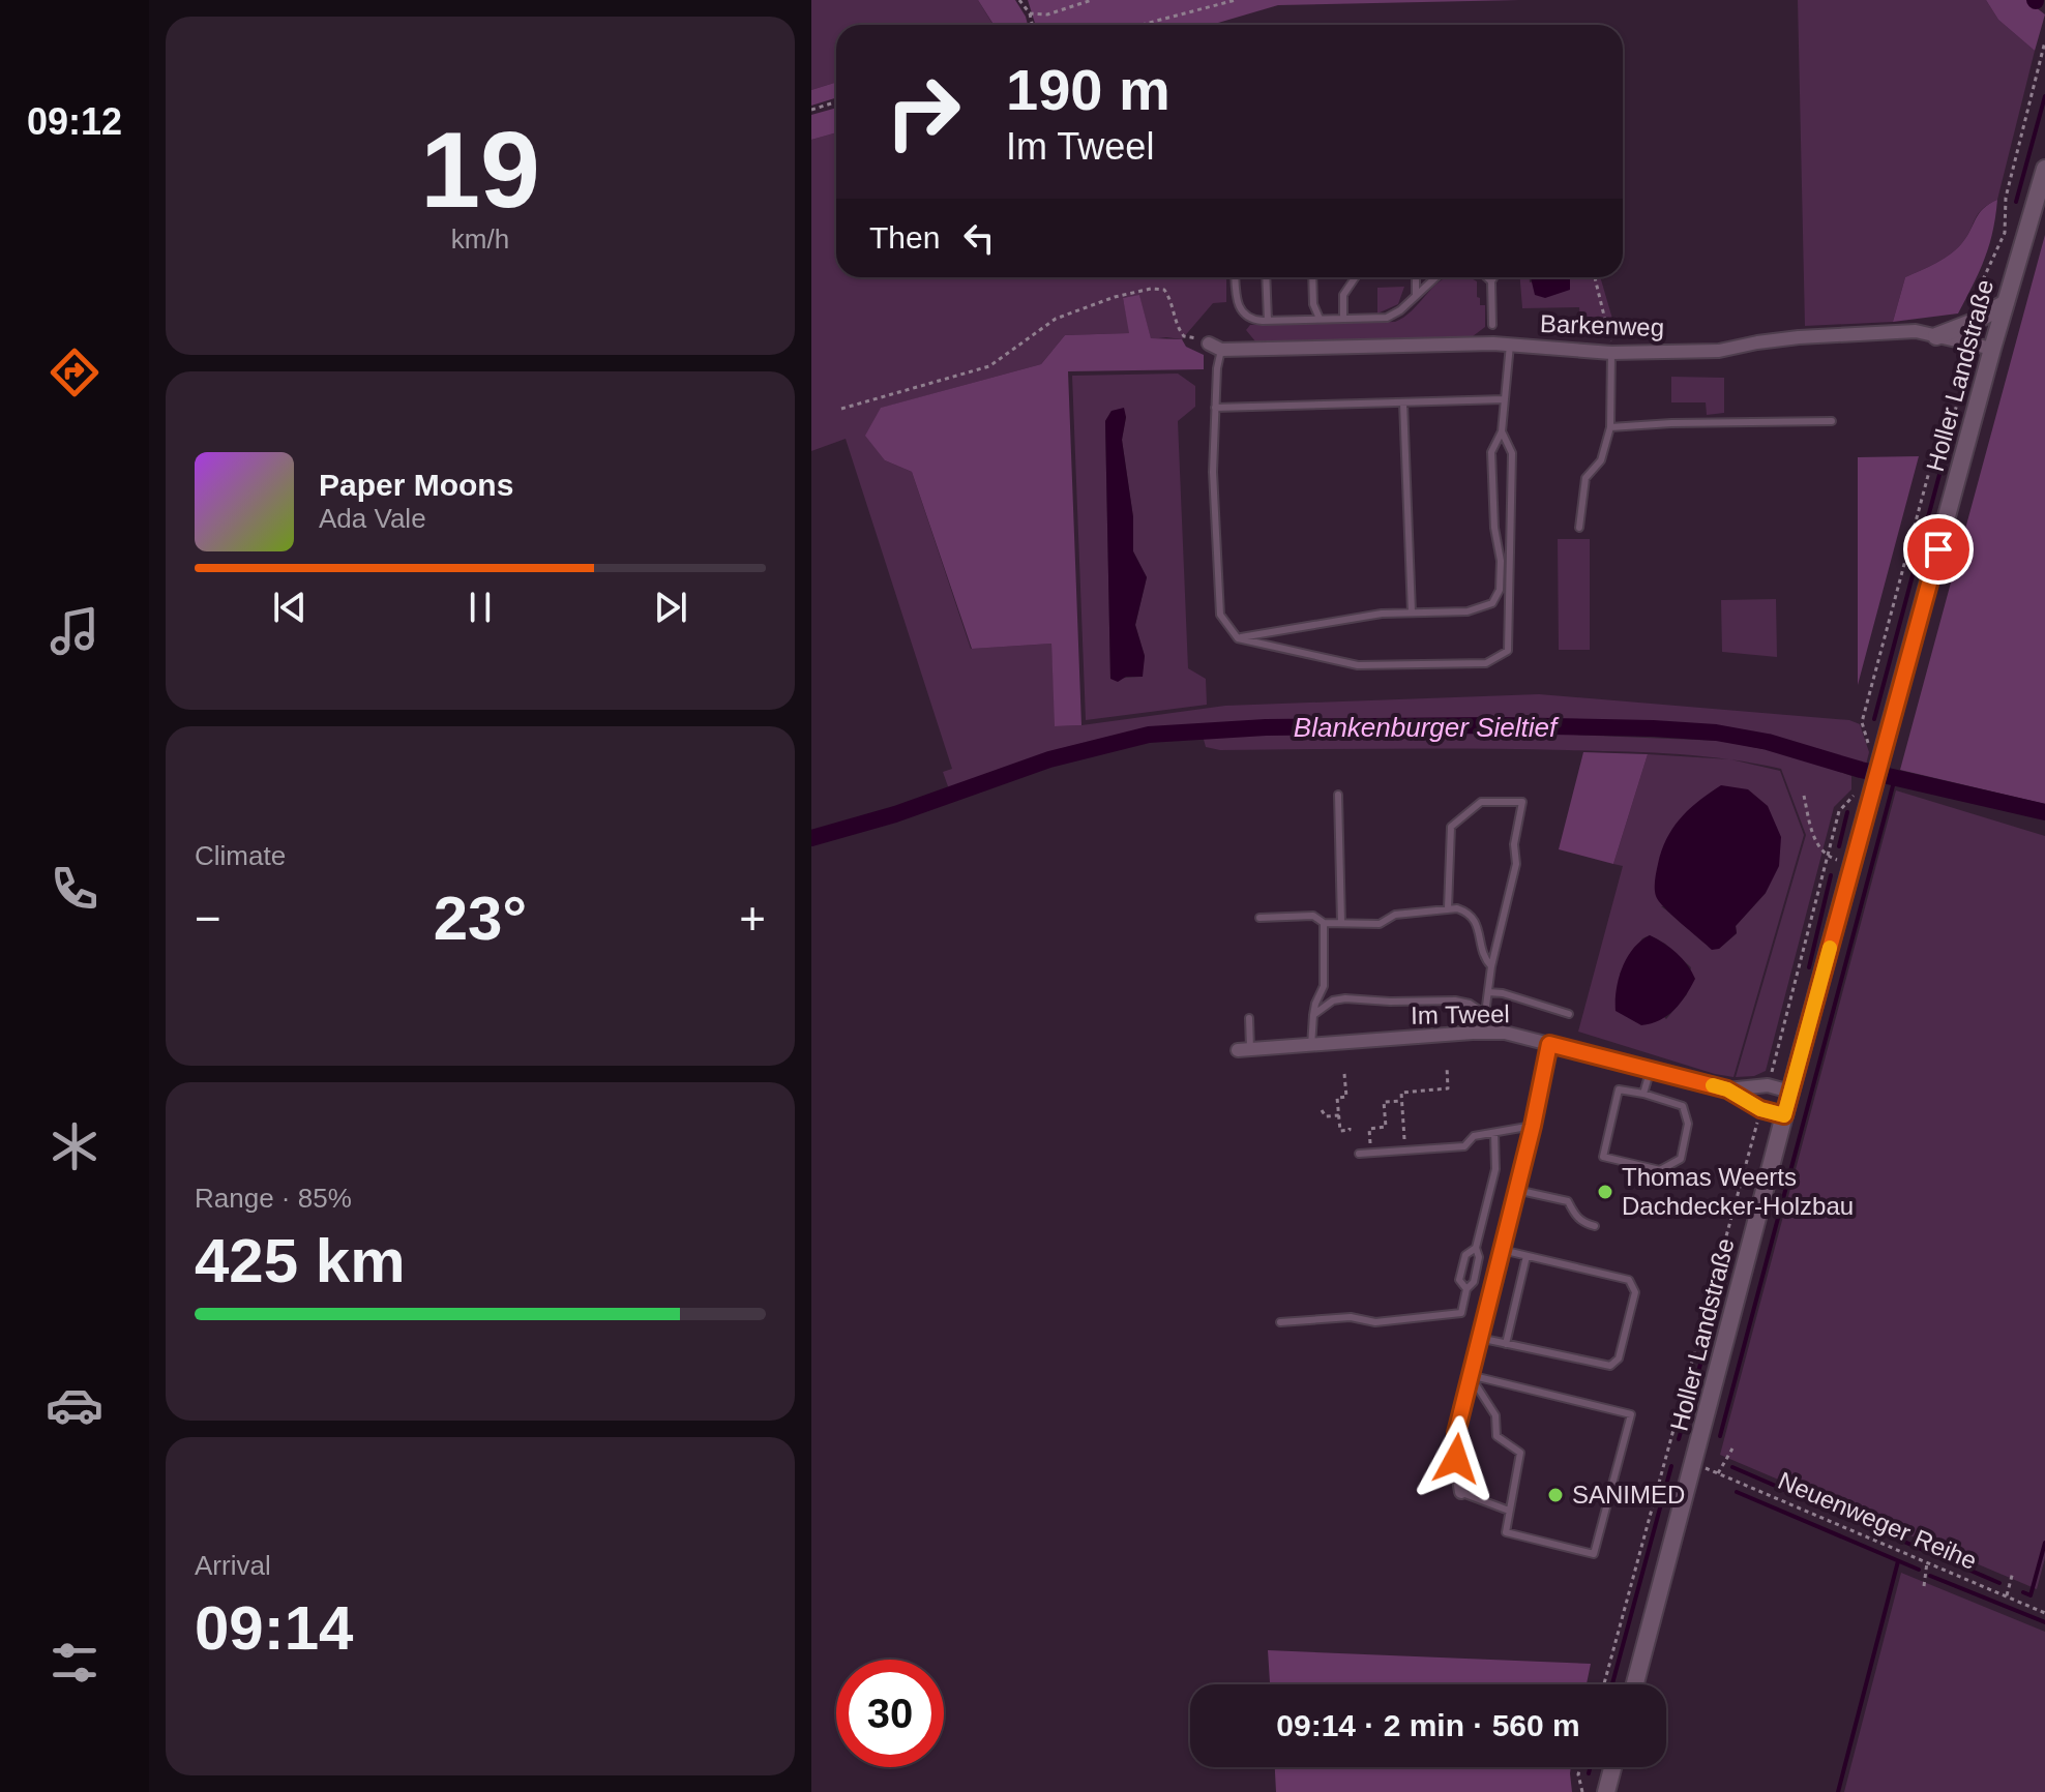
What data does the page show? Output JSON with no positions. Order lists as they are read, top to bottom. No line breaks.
{"streets":{"main road":["Holler Landstraße"],"street":["Barkenweg","Im Tweel"],"path":["Neuenweger Reihe"]},"crossings":[["Barkenweg","Holler Landstraße"],["Holler Landstraße","Im Tweel"],["Holler Landstraße","Neuenweger Reihe"]],"water":["Blankenburger Sieltief"],"places":["Thomas Weerts Dachdecker-Holzbau","SANIMED"],"page":{"tabs":"09:12","tile":[["19","km/h"],"Climate",["Range · 85%","425 km"],["Arrival","09:14"]],"turn":["190 m","Im Tweel"],"then":"Then","song":["Paper Moons","Ada Vale"],"heat":["−","23°","+"],"limit":"30","trip":"09:14 · 2 min · 560 m"}}
